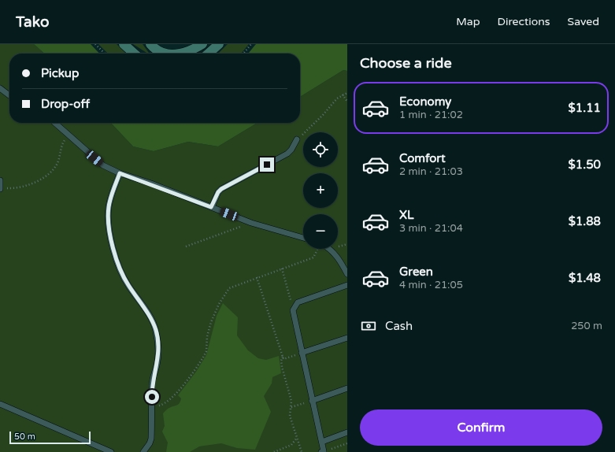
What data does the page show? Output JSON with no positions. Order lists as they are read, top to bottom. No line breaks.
{"scale_bar":"50 m","page":{"header":"Tako","nav":["Map","Directions","Saved"],"heading":"Choose a ride","banner":["Pickup","Drop-off"],"list":[{"name":"Economy","note":"1 min · 21:02","value":"$1.11"},{"name":"Comfort","note":"2 min · 21:03","value":"$1.50"},{"name":"XL","note":"3 min · 21:04","value":"$1.88"},{"name":"Green","note":"4 min · 21:05","value":"$1.48"}],"map_buttons":["+","−"],"pay":["Cash","250 m"],"buttons":"Confirm","scale":"50 m"}}
